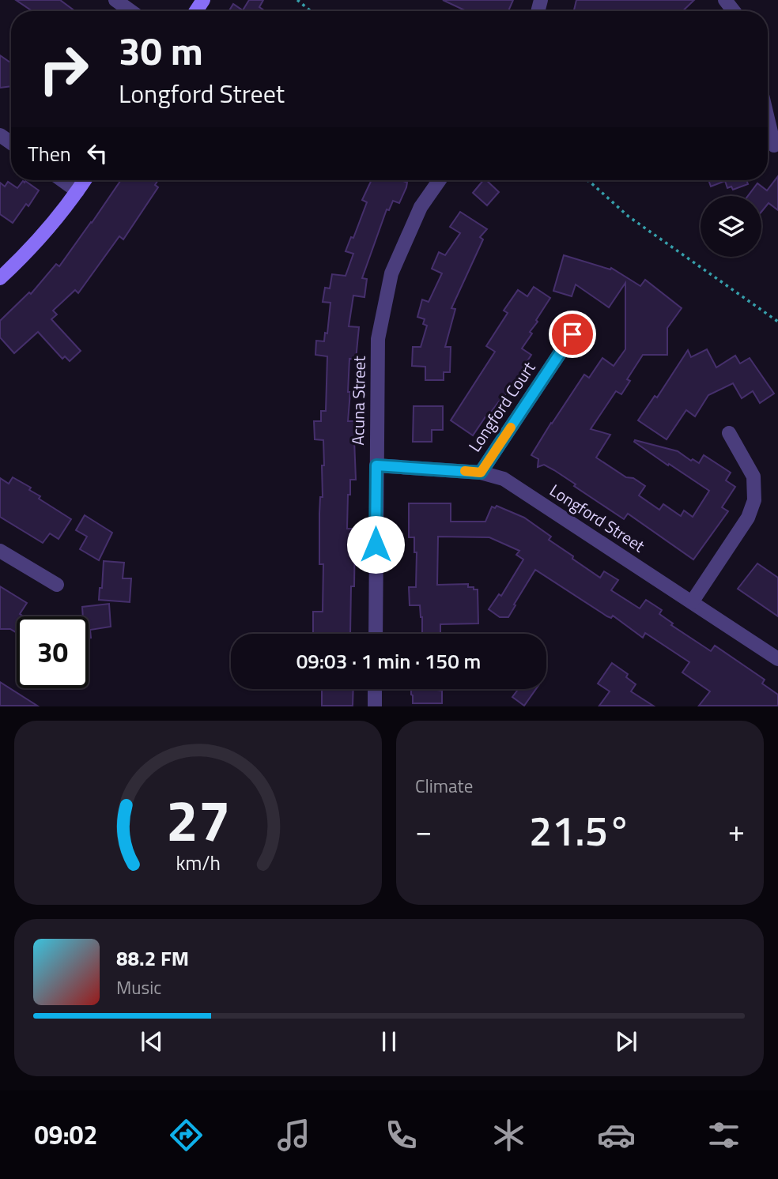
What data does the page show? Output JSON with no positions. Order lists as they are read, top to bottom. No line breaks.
{"streets":{"street":["Acuna Street","Longford Court","Longford Street"]},"crossings":[["Acuna Street","Longford Street"],["Longford Court","Longford Street"]],"page":{"turn":["30 m","Longford Street"],"then":"Then","limit":"30","trip":"09:03 · 1 min · 150 m","tile":"Climate","heat":["−","21.5°","+"],"song":["88.2 FM","Music"],"tabs":"09:02","gauge":["27","km/h"]}}
